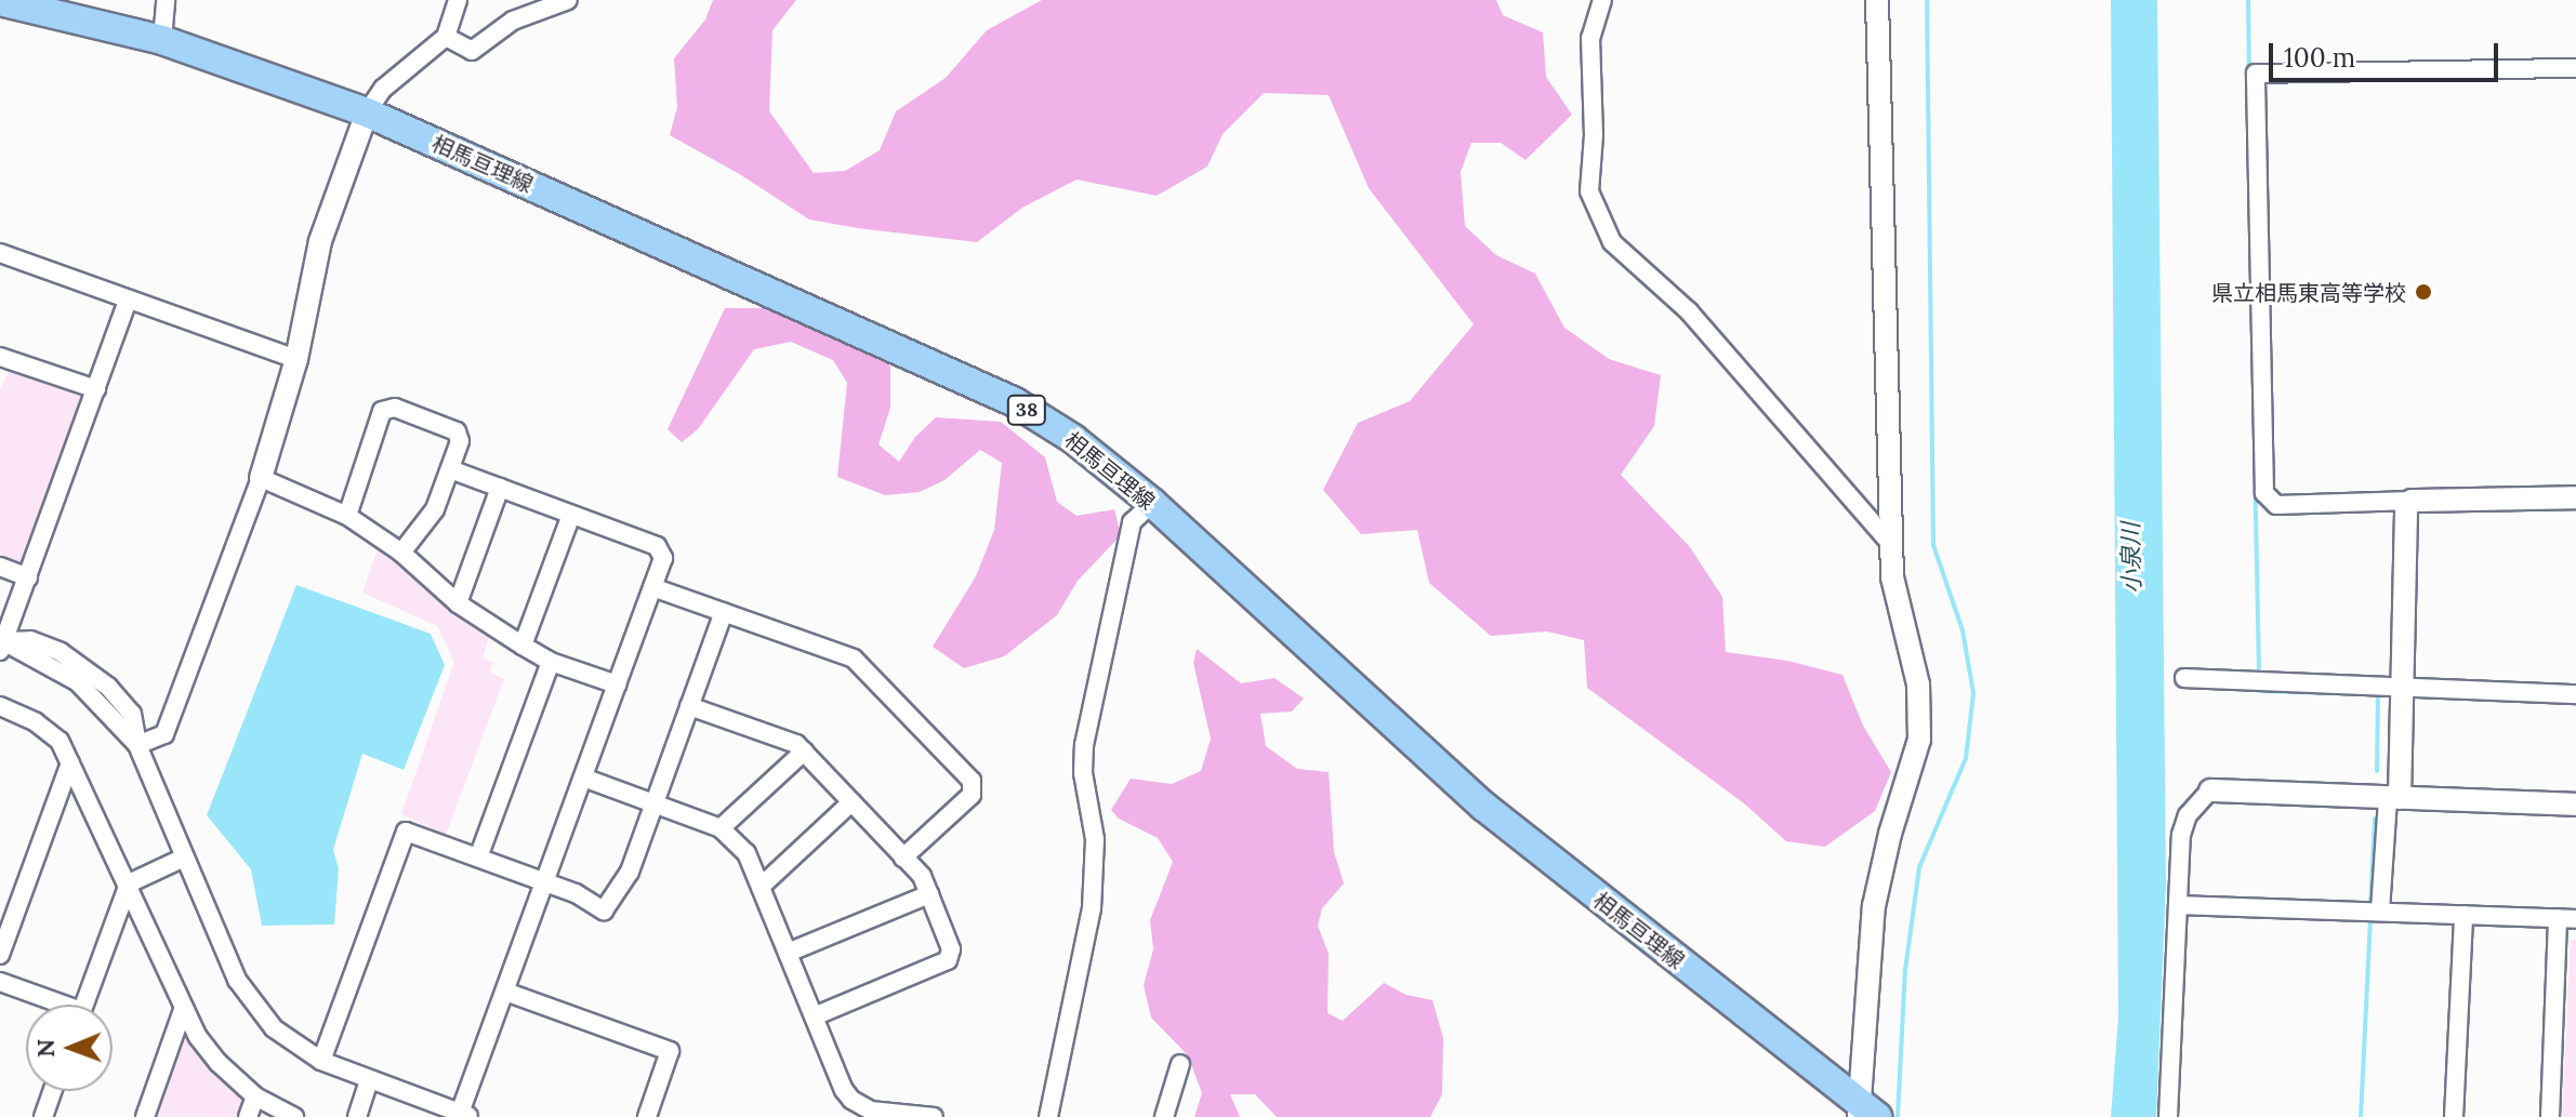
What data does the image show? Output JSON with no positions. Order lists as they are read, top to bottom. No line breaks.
{"streets":{"main road":["相馬亘理線","38"]},"water":["小泉川"],"places":["県立相馬東高等学校"],"scale_bar":"100 m","north":"left"}
